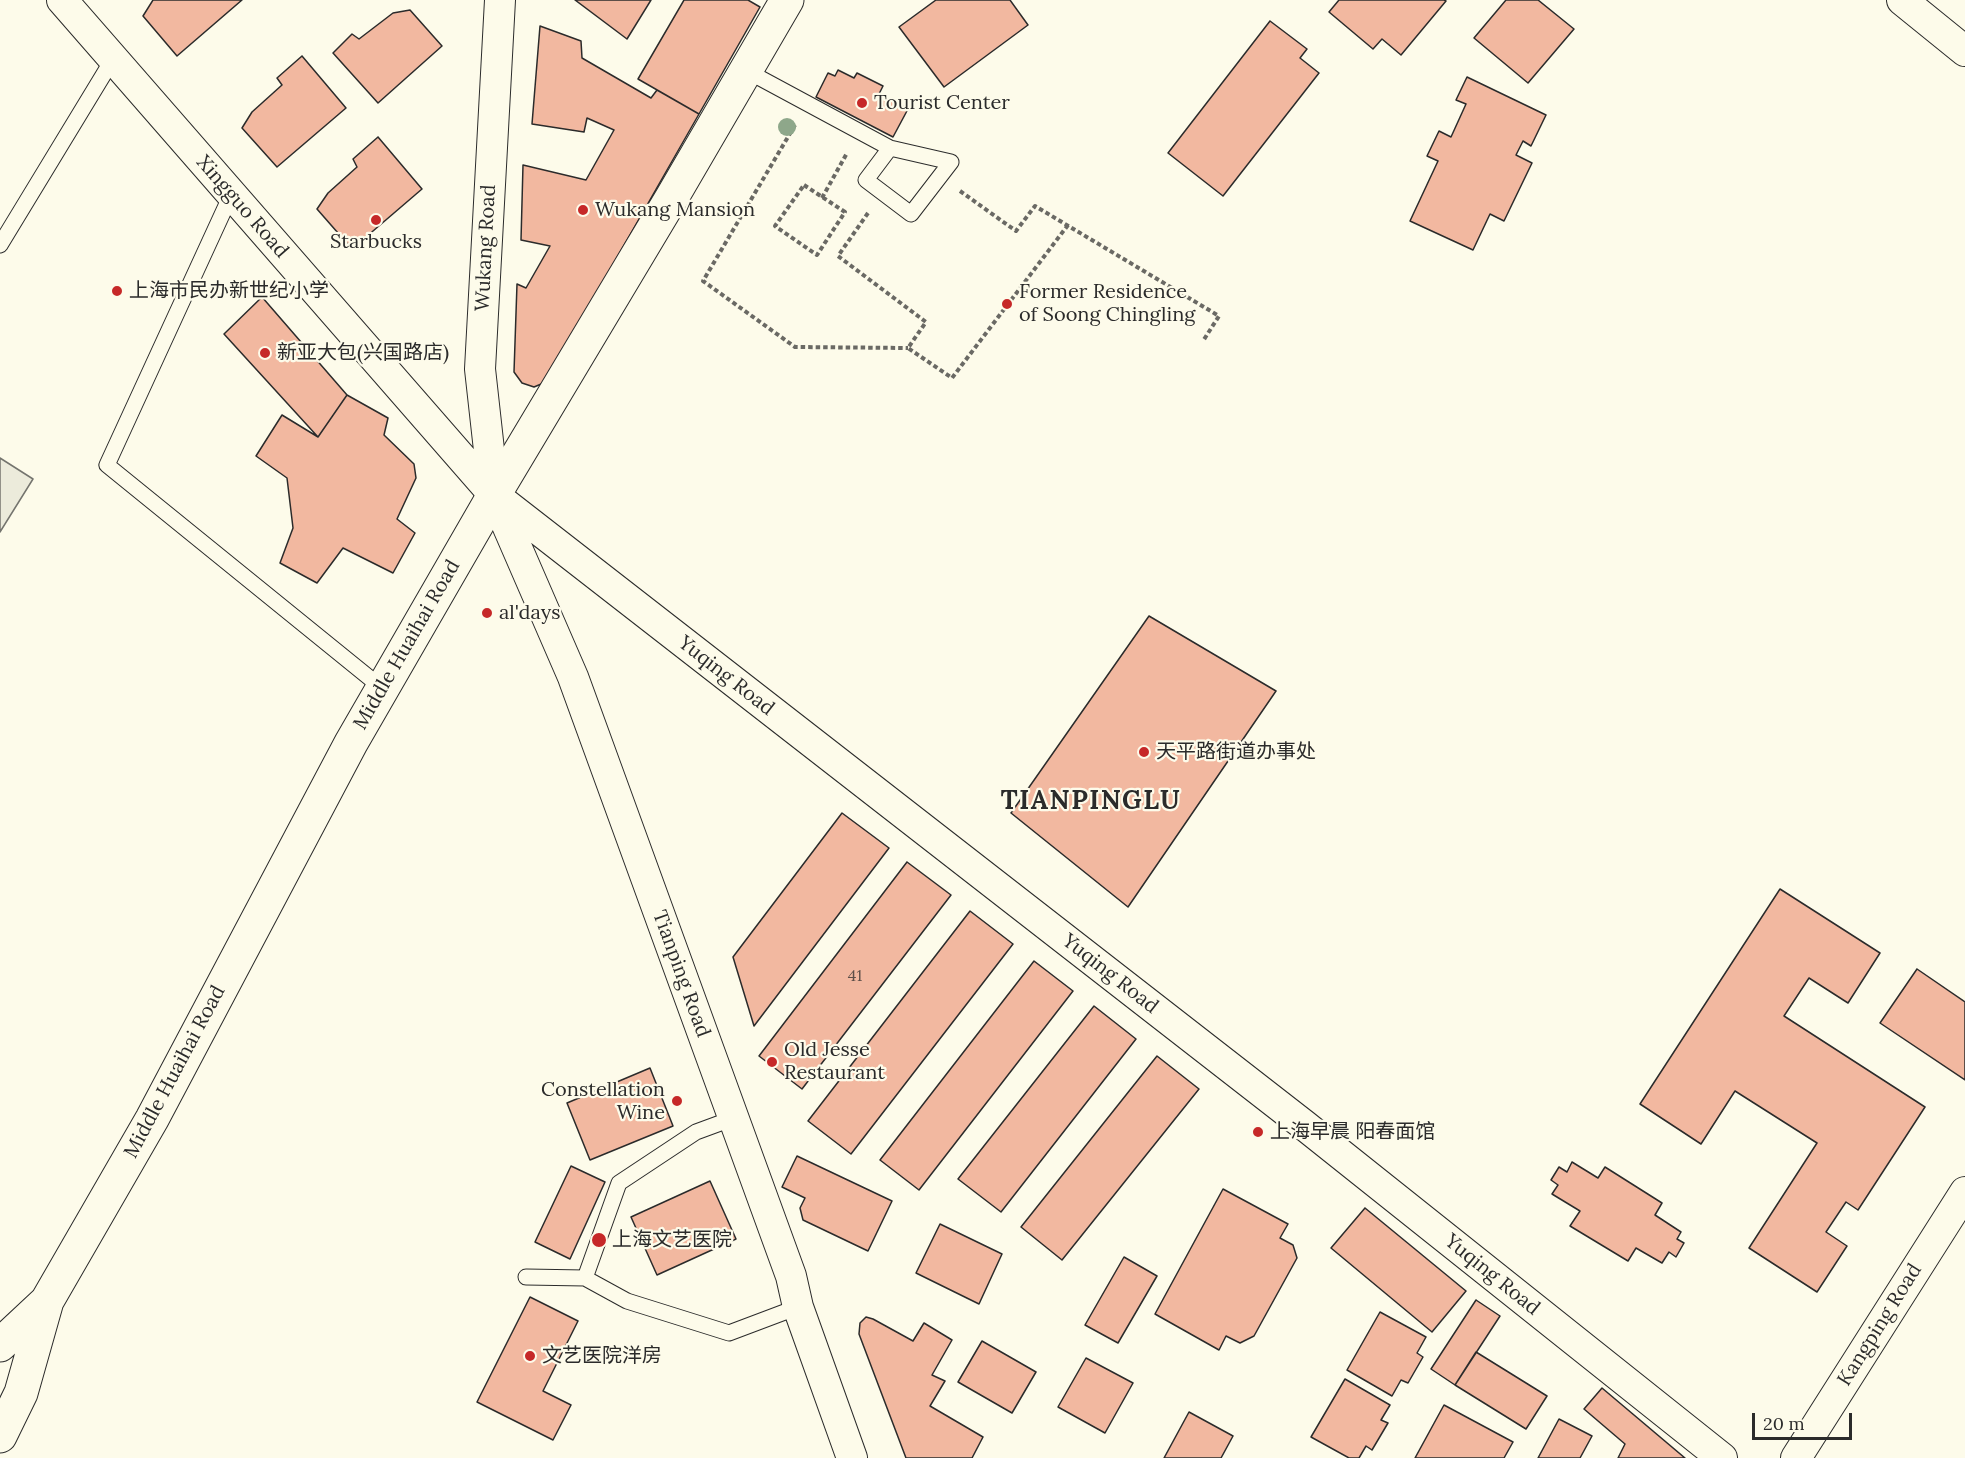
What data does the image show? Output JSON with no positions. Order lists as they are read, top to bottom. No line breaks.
{"streets":{"main road":["Middle Huaihai Road"],"street":["Xingguo Road","Wukang Road","Yuqing Road","Tianping Road","Kangping Road"]},"crossings":[["Xingguo Road","Wukang Road"],["Xingguo Road","Middle Huaihai Road"],["Xingguo Road","Yuqing Road"],["Xingguo Road","Tianping Road"],["Wukang Road","Middle Huaihai Road"],["Wukang Road","Yuqing Road"],["Wukang Road","Tianping Road"],["Middle Huaihai Road","Yuqing Road"],["Middle Huaihai Road","Tianping Road"],["Yuqing Road","Tianping Road"]],"districts":["TIANPINGLU"],"places":["Tourist Center","Wukang Mansion","Starbucks","上海市民办新世纪小学","Former Residence of Soong Chingling","新亚大包(兴国路店)","al'days","天平路街道办事处","Old Jesse Restaurant","Constellation Wine","上海早晨 阳春面馆","上海文艺医院","文艺医院洋房"],"house_numbers":["41"],"scale_bar":"20 m"}
